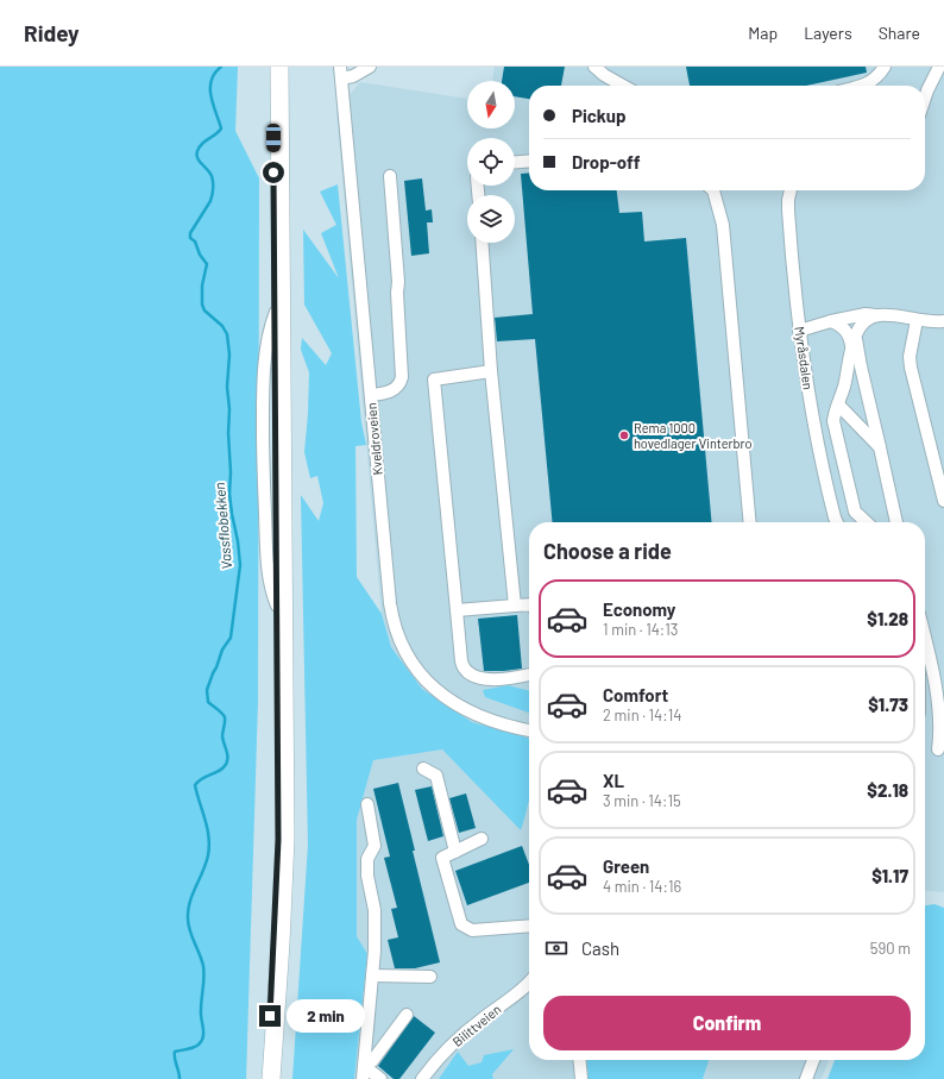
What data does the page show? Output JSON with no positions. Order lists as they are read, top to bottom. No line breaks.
{"streets":{"street":["Myråsdalen","Kveldroveien","Bilittveien"]},"water":["Vassflobekken"],"places":["Rema 1000 hovedlager Vinterbro"],"north":"bottom","page":{"header":"Ridey","nav":["Map","Layers","Share"],"banner":["Pickup","Drop-off"],"heading":"Choose a ride","list":[{"name":"Economy","note":"1 min · 14:13","value":"$1.28"},{"name":"Comfort","note":"2 min · 14:14","value":"$1.73"},{"name":"XL","note":"3 min · 14:15","value":"$2.18"},{"name":"Green","note":"4 min · 14:16","value":"$1.17"}],"pay":["Cash","590 m"],"buttons":"Confirm","bubble":"2 min"}}
